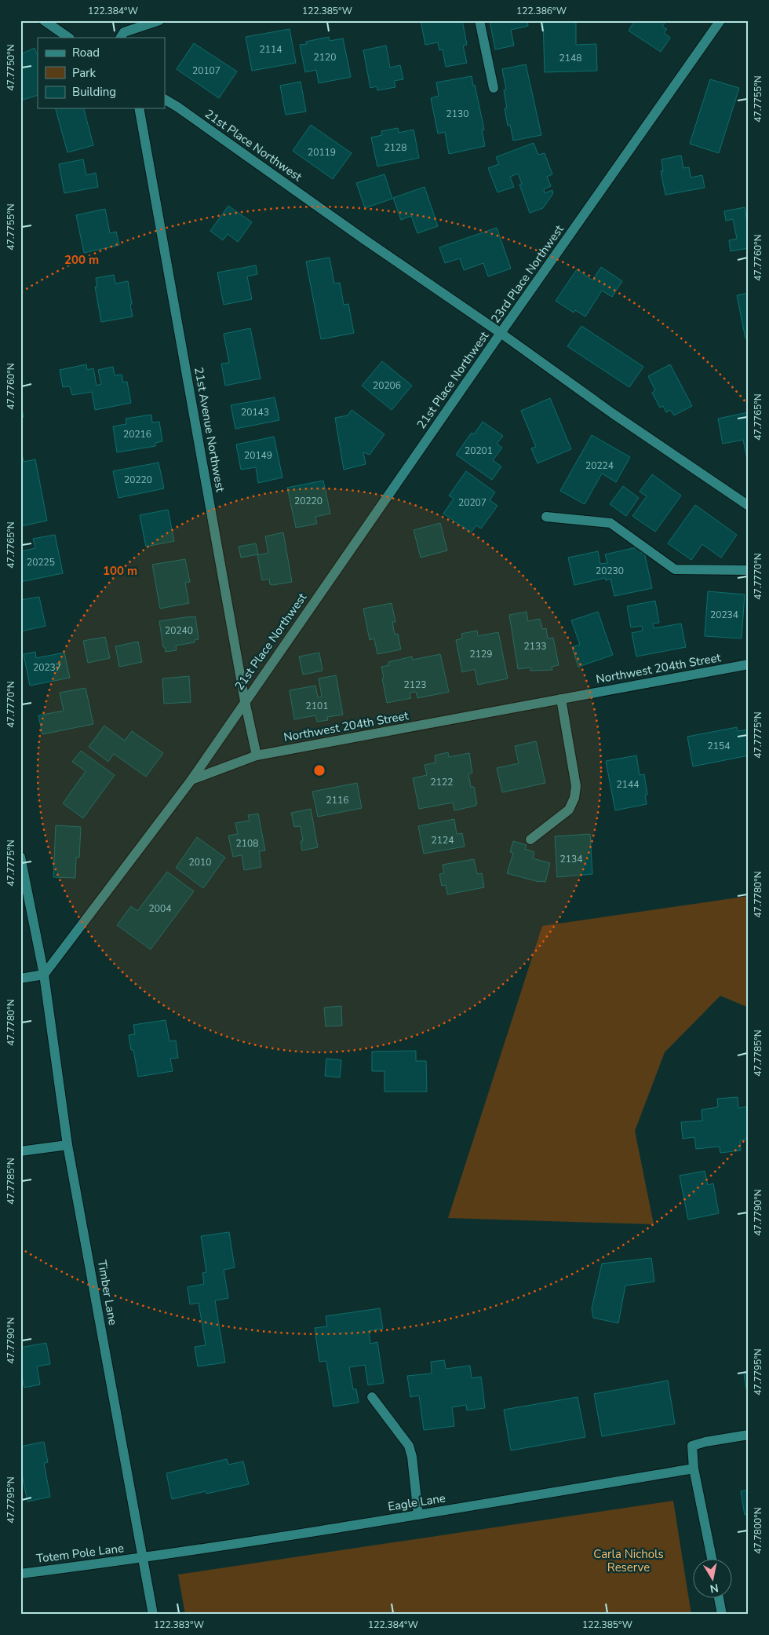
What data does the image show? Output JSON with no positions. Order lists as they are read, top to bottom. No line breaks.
{"streets":{"street":["21st Place Northwest","23rd Place Northwest","21st Avenue Northwest","Northwest 204th Street","Timber Lane","Eagle Lane","Totem Pole Lane"]},"crossings":[["21st Place Northwest","23rd Place Northwest"],["21st Place Northwest","21st Avenue Northwest"],["21st Place Northwest","Northwest 204th Street"],["21st Avenue Northwest","Northwest 204th Street"],["Timber Lane","Eagle Lane"],["Timber Lane","Totem Pole Lane"],["Eagle Lane","Totem Pole Lane"]],"parks":["Carla Nichols Reserve"],"house_numbers":["2114","2120","2148","20107","2130","2128","20119","20206","20143","20216","20201","20149","20224","20220","20220","20207","20225","20230","20234","20240","2133","2129","20237","2123","2101","2154","2122","2144","2116","2124","2108","2134","2010","2004"],"legend":["Road","Park","Building"],"north":"bottom","coordinates":["122.384°W","122.385°W","122.386°W","47.7750°N","47.7755°N","47.7760°N","47.7765°N","47.7770°N","47.7775°N","47.7780°N","47.7785°N","47.7790°N","47.7795°N","47.7800°N","122.383°W"],"rings":["200 m","100 m"]}
